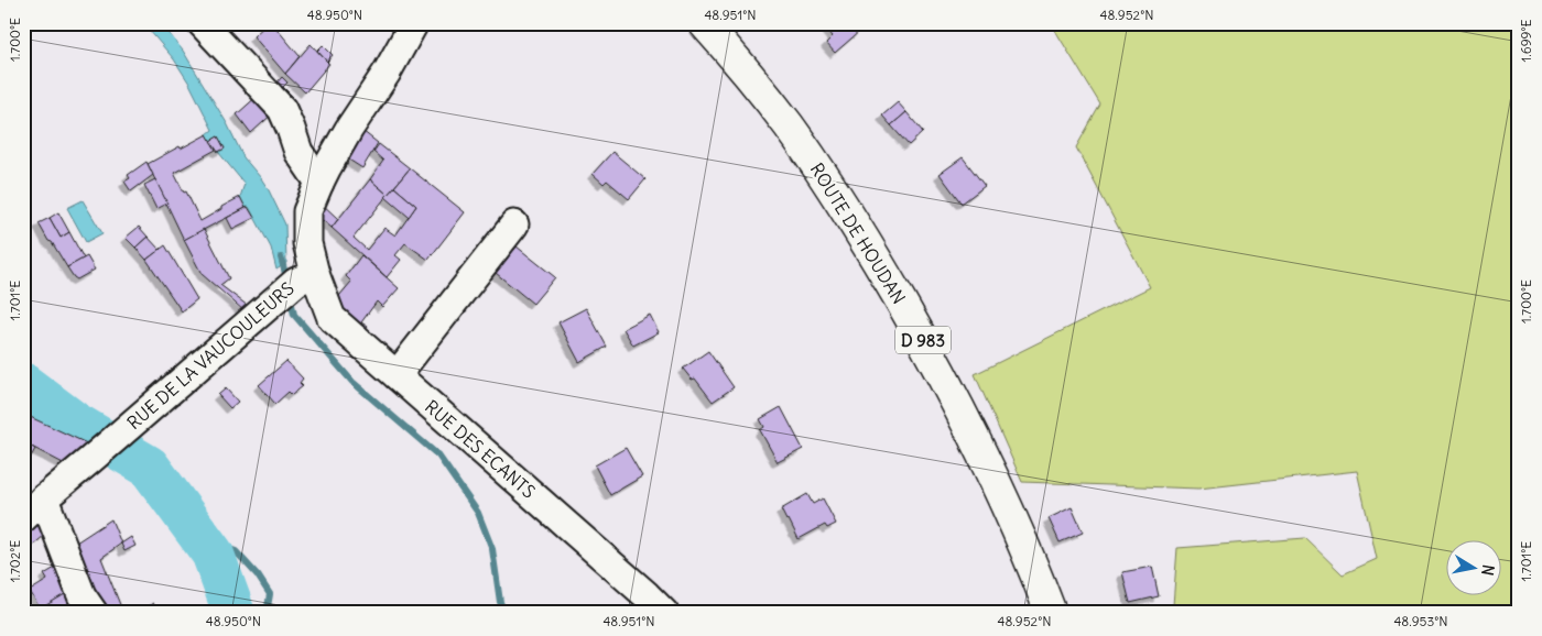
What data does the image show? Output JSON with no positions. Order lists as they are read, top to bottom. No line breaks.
{"streets":{"main road":["ROUTE DE HOUDAN","D 983"],"street":["RUE DE LA VAUCOULEURS","RUE DES ECANTS"]},"crossings":[["RUE DE LA VAUCOULEURS","RUE DES ECANTS"]],"north":"right","coordinates":["48.950°N","48.951°N","48.952°N","1.700°E","1.699°E","1.701°E","1.702°E","48.953°N"]}
